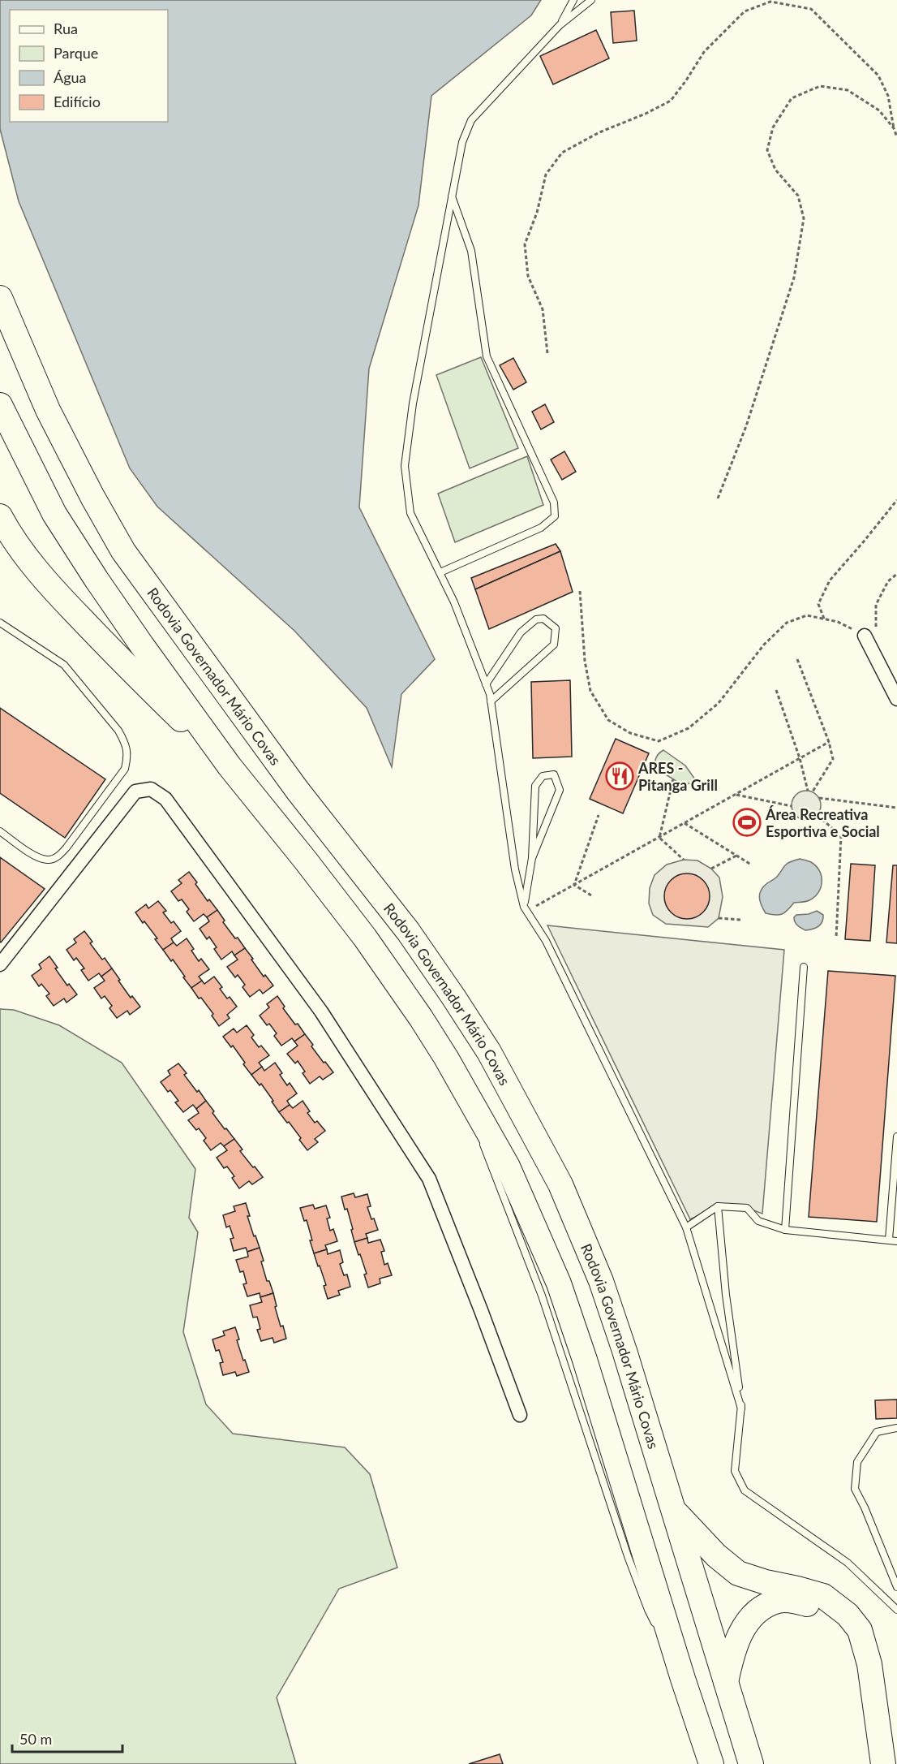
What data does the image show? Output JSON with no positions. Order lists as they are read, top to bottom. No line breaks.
{"streets":{"highway":["Rodovia Governador Mário Covas"]},"places":{"restaurant":["ARES - Pitanga Grill"],"sports":["Área Recreativa Esportiva e Social"]},"legend":["Rua","Parque","Água","Edifício"],"scale_bar":"50 m"}
